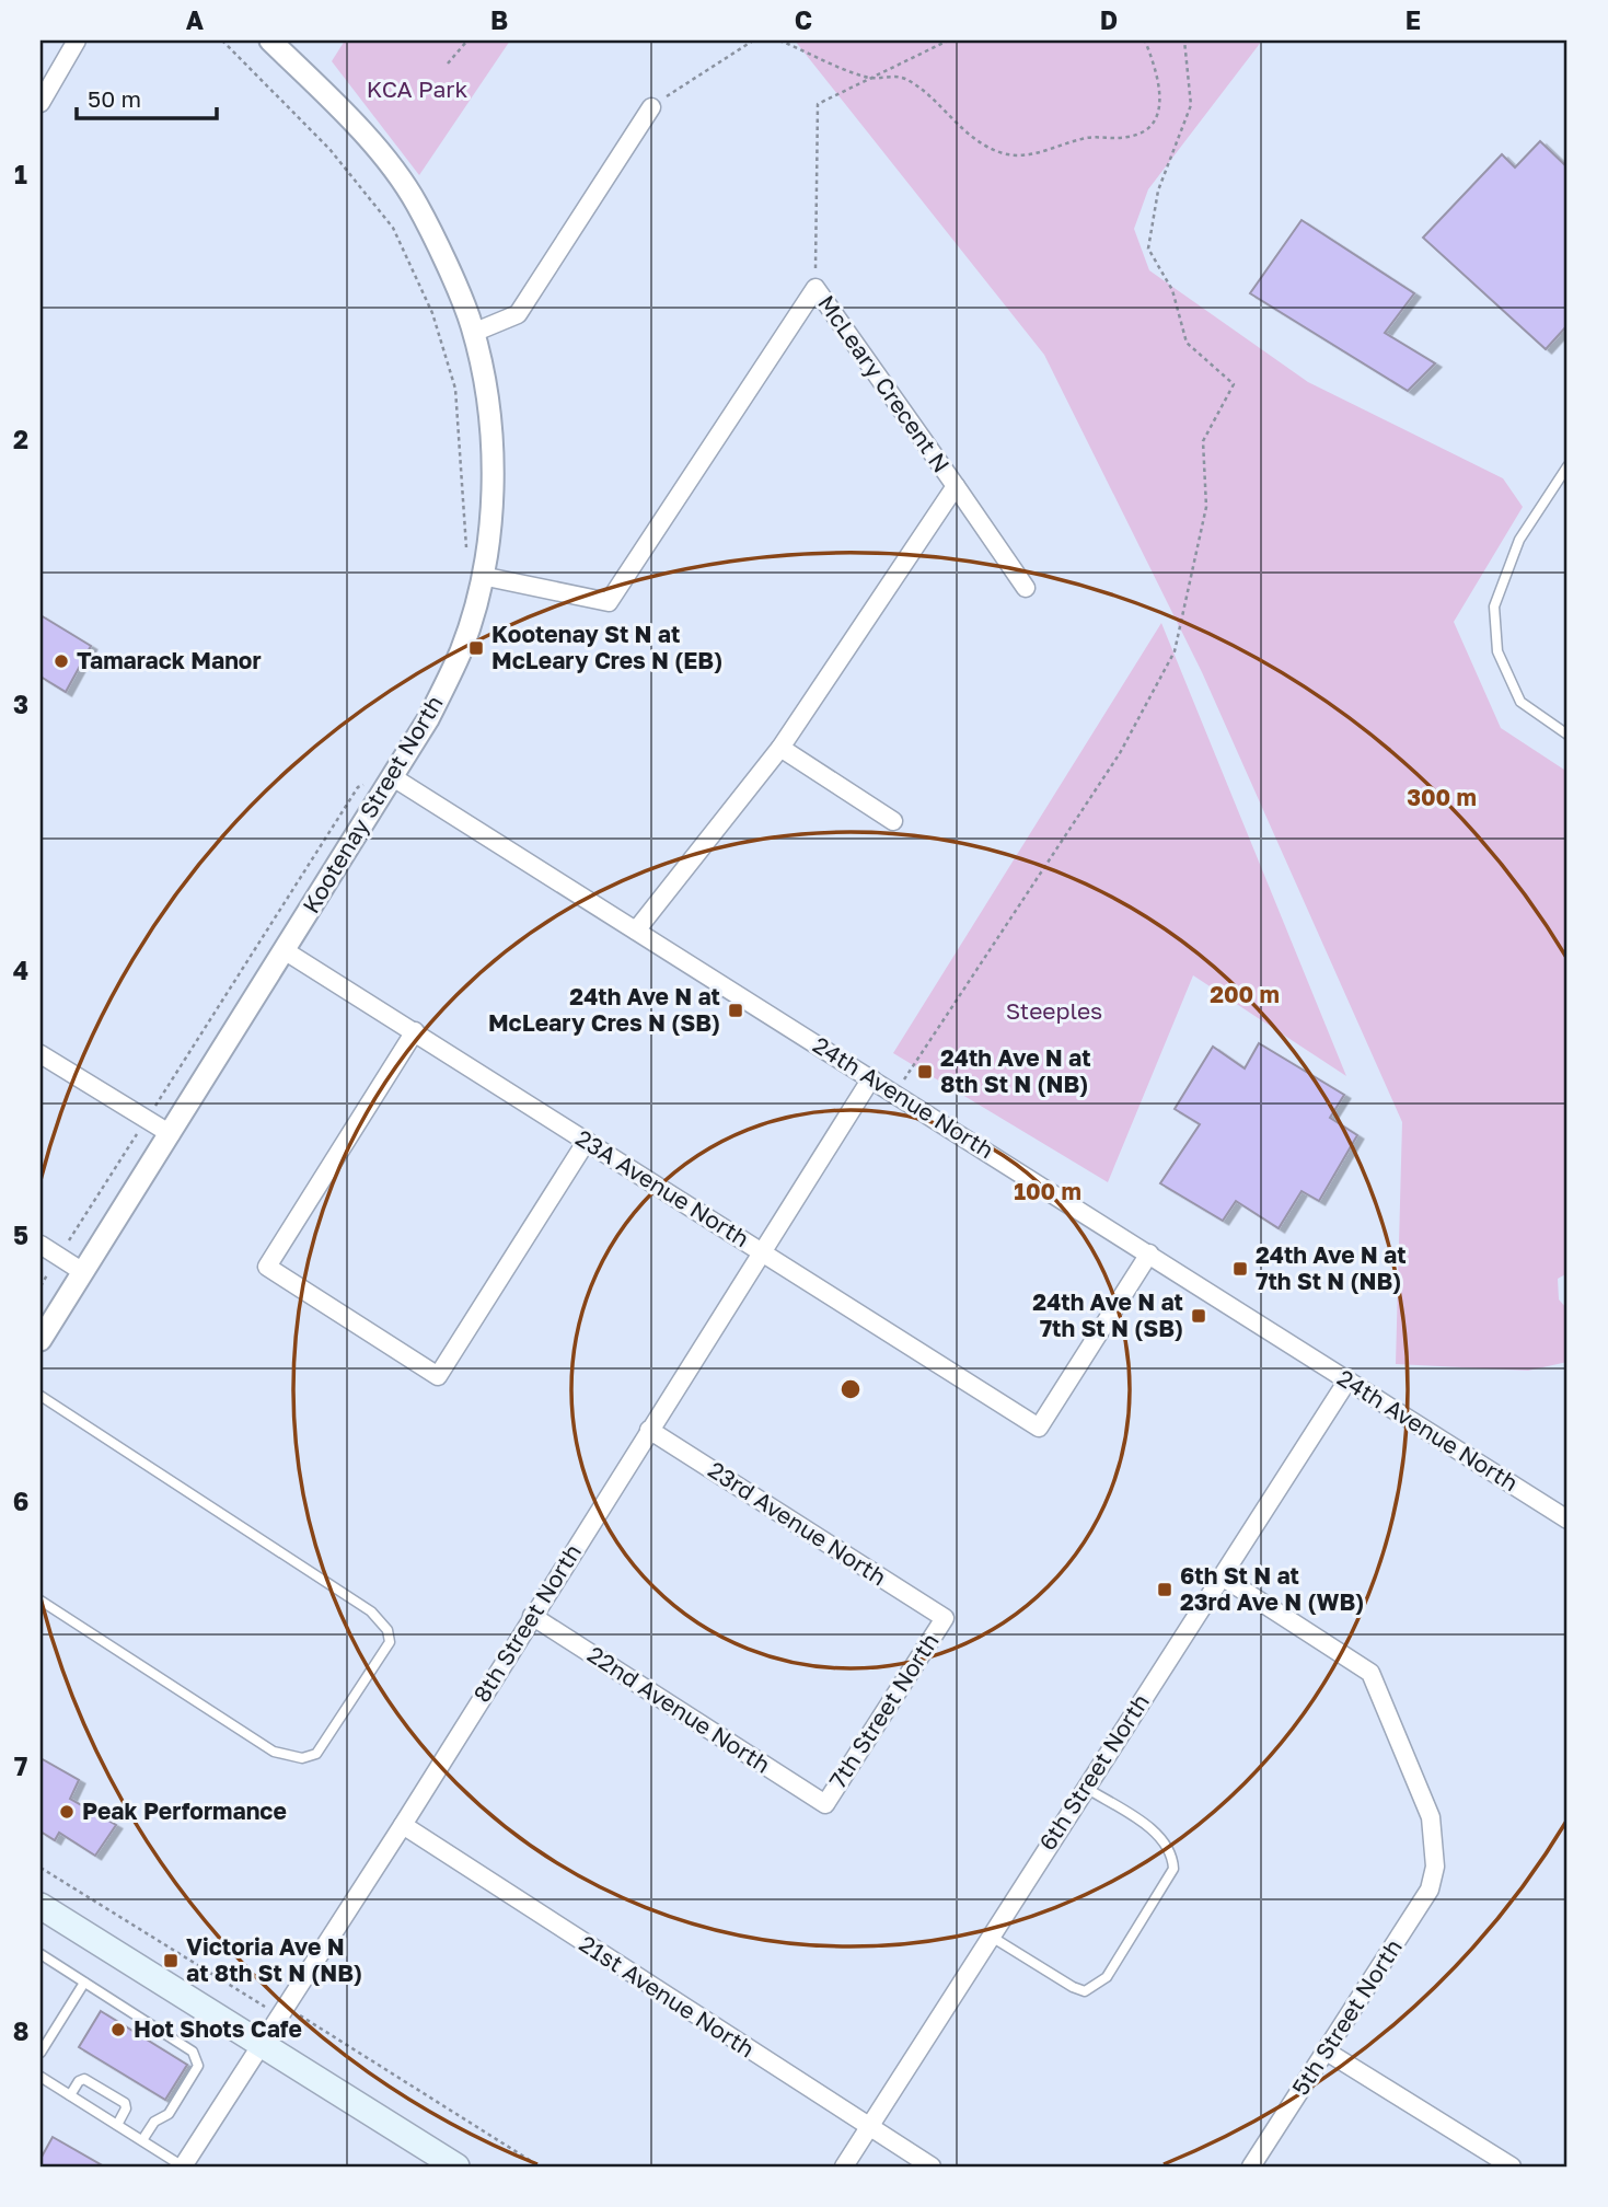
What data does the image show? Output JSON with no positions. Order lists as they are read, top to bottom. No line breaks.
{"streets":{"street":["McLeary Crecent N","Kootenay Street North","24th Avenue North","23A Avenue North","23rd Avenue North","8th Street North","22nd Avenue North","7th Street North","6th Street North","21st Avenue North","5th Street North"]},"crossings":[["McLeary Crecent N","Kootenay Street North"],["McLeary Crecent N","24th Avenue North"],["Kootenay Street North","24th Avenue North"],["Kootenay Street North","23A Avenue North"],["24th Avenue North","23A Avenue North"],["24th Avenue North","8th Street North"],["24th Avenue North","6th Street North"],["23A Avenue North","8th Street North"],["23rd Avenue North","8th Street North"],["23rd Avenue North","7th Street North"],["8th Street North","22nd Avenue North"],["8th Street North","21st Avenue North"],["22nd Avenue North","7th Street North"],["6th Street North","21st Avenue North"],["6th Street North","5th Street North"]],"parks":["KCA Park","Steeples"],"places":{"transit":["Kootenay St N at McLeary Cres N (EB)","24th Ave N at McLeary Cres N (SB)","24th Ave N at 8th St N (NB)","24th Ave N at 7th St N (NB)","24th Ave N at 7th St N (SB)","6th St N at 23rd Ave N (WB)","Victoria Ave N at 8th St N (NB)"],"other":["Tamarack Manor","Peak Performance","Hot Shots Cafe"]},"scale_bar":"50 m","grid":{"columns":["A","B","C","D","E"],"rows":["1","2","3","4","5","6","7","8"]},"rings":["300 m","200 m","100 m"]}
